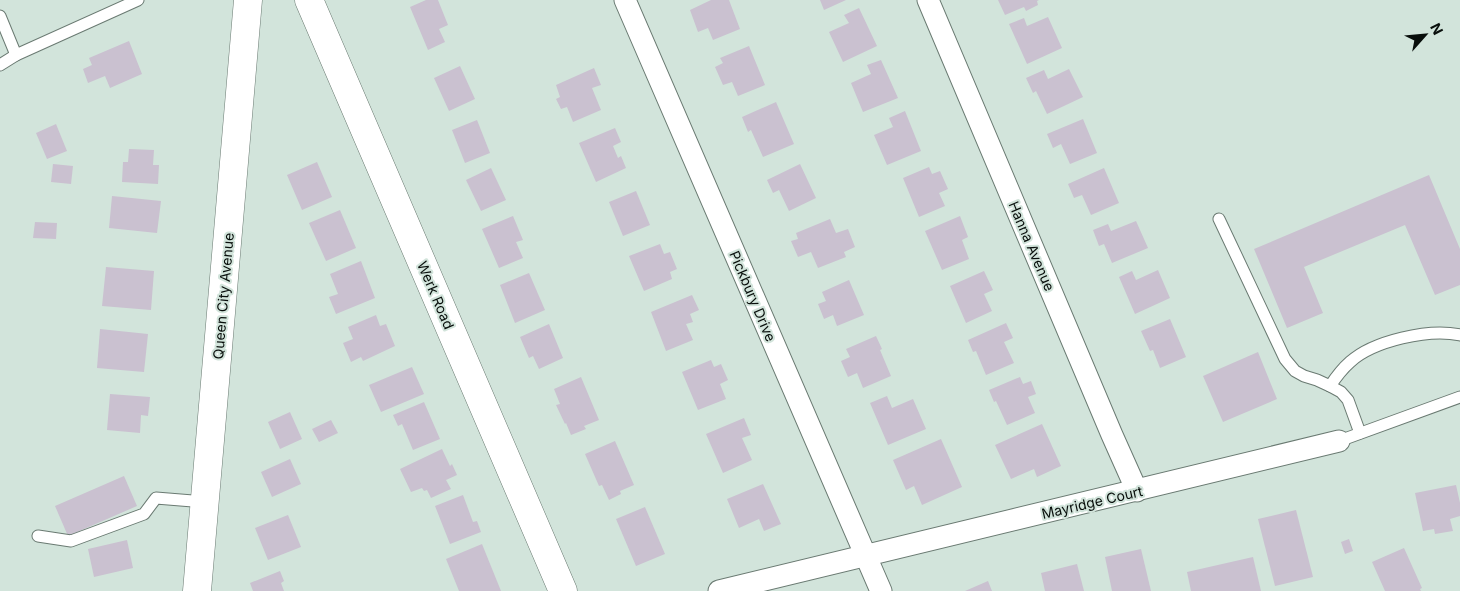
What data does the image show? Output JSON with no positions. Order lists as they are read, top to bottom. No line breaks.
{"streets":{"street":["Hanna Avenue","Werk Road","Queen City Avenue","Pickbury Drive","Mayridge Court"]},"crossings":[["Hanna Avenue","Mayridge Court"],["Pickbury Drive","Mayridge Court"]],"north":"top right"}
